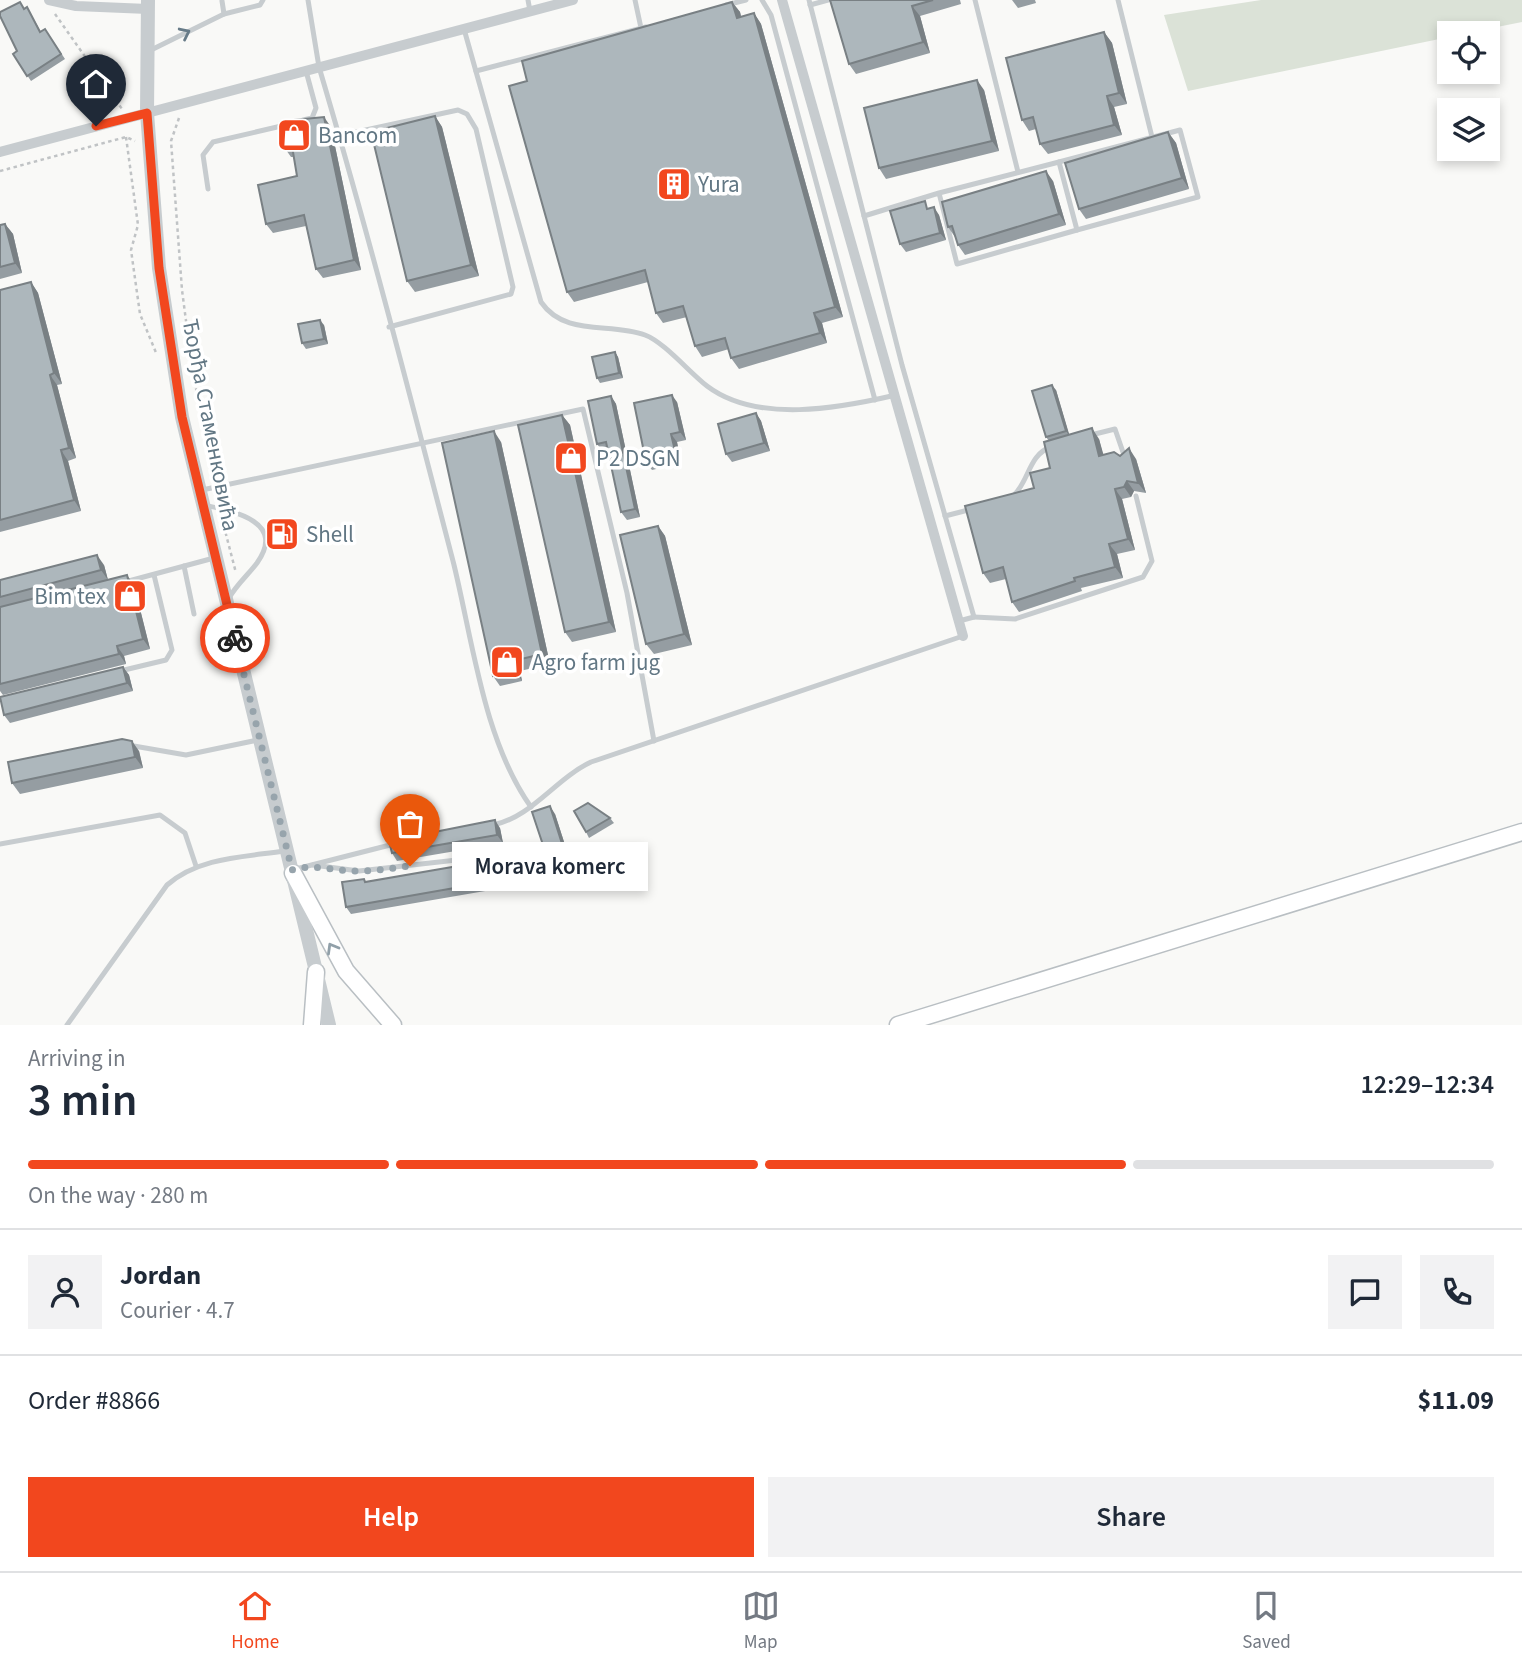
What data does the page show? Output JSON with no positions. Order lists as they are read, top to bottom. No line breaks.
{"streets":{"street":["Ђорђа Стаменковића"]},"places":{"shop":["Bancom","P2 DSGN","Bim tex","Agro farm jug"],"building":["Yura"],"fuel station":["Shell"],"other":["Morava komerc"]},"page":{"bubble":"Morava komerc","heading":["3 min","Arriving in","12:29–12:34"],"panel":["Jordan","Courier · 4.7","Order #8866","$11.09"],"bar":"On the way · 280 m","buttons":["Help","Share"],"tabs":["Home","Map","Saved"]}}
